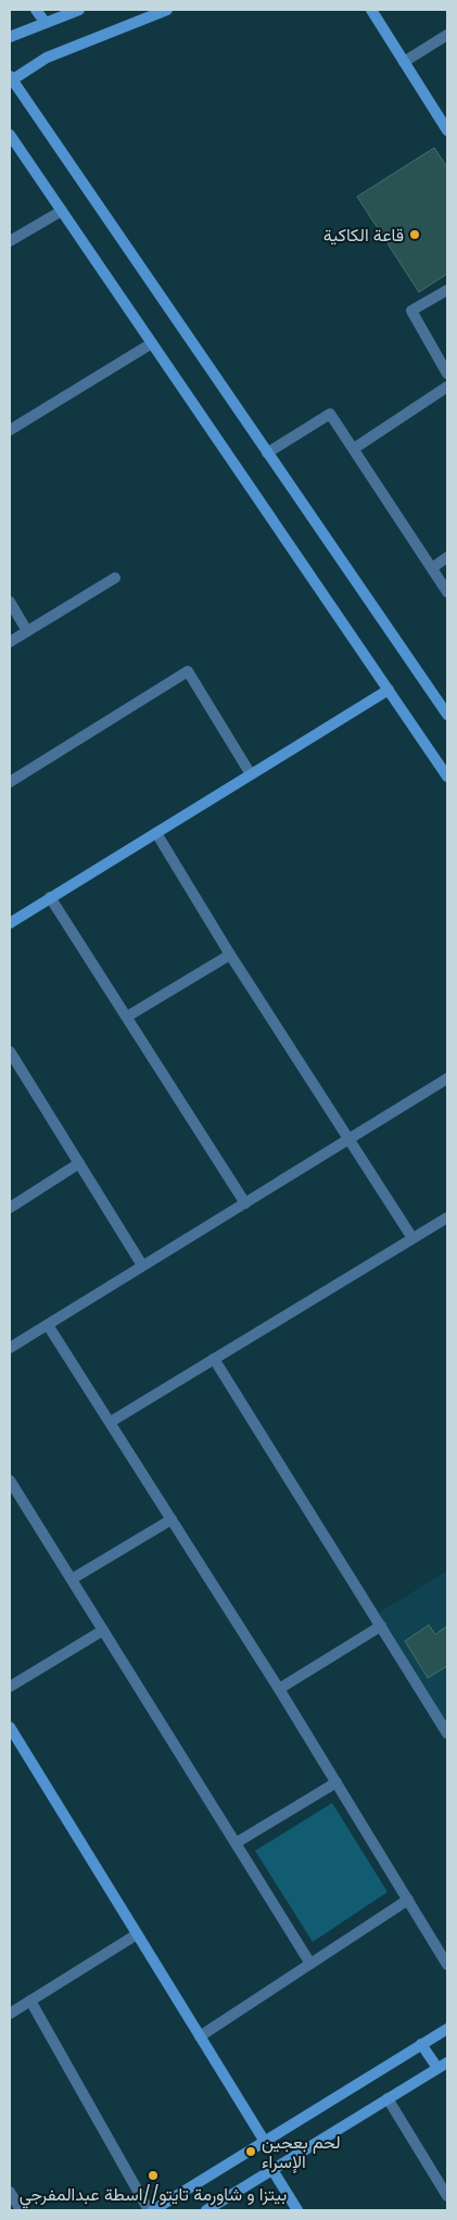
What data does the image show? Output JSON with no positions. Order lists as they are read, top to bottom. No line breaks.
{"places":["قاعة الكاكية","لحم بعجين الإسراء","بيتزا و شاورمة تايتو//اسطة عبدالمفرجي"]}
